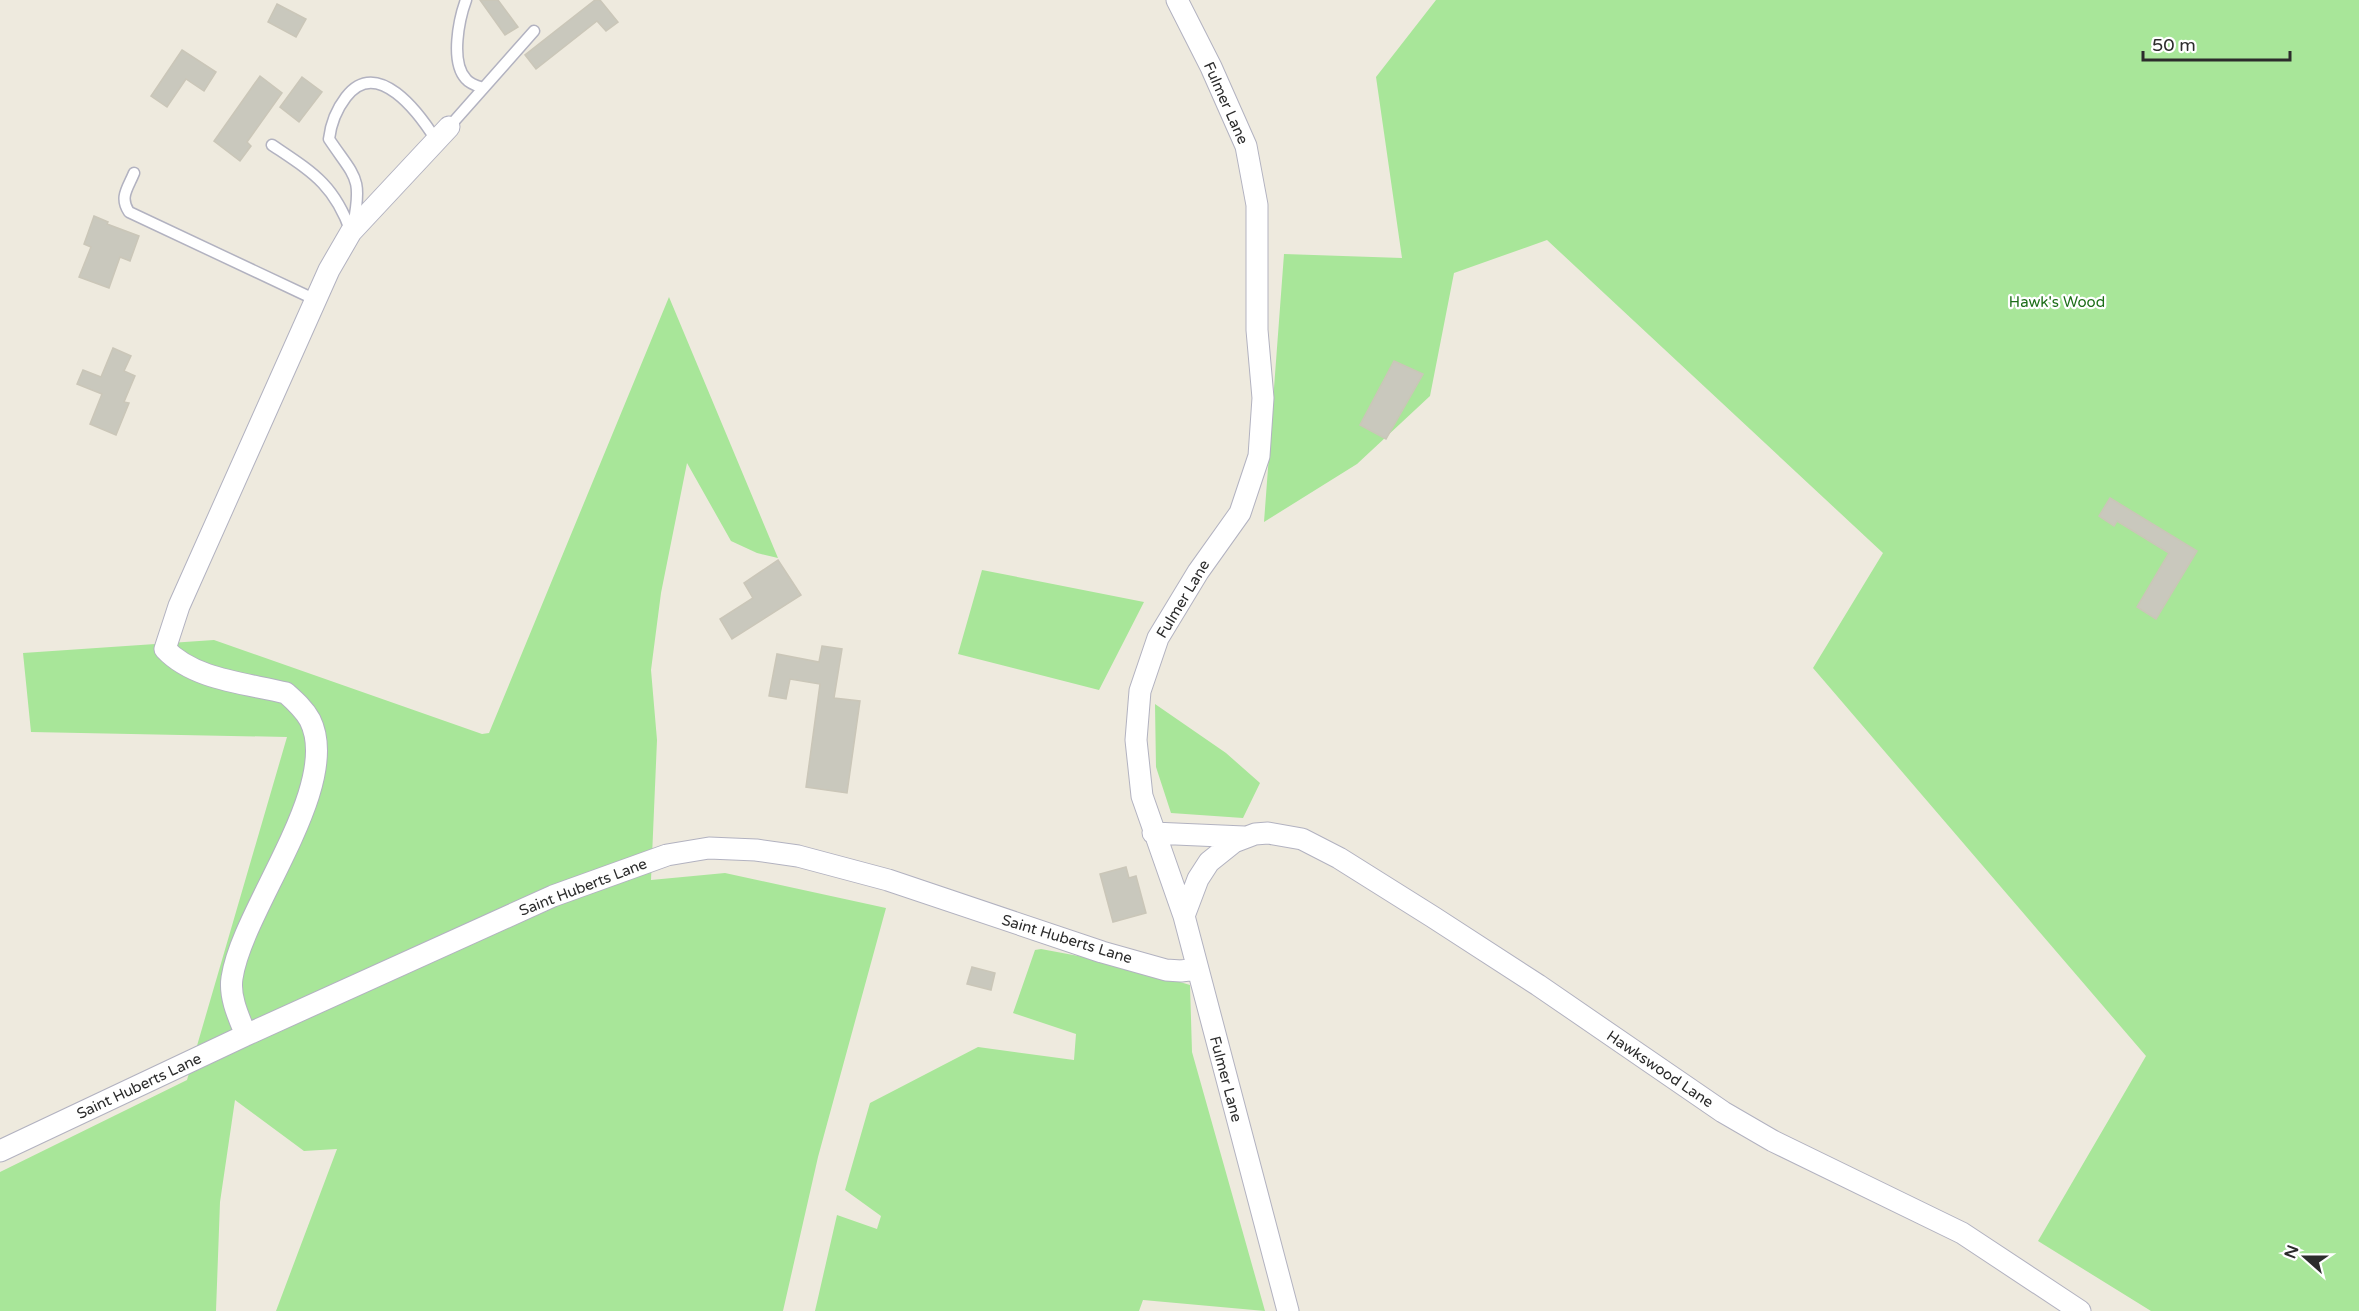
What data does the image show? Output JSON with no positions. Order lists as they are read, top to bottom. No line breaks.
{"streets":{"street":["Fulmer Lane","Saint Huberts Lane","Hawkswood Lane"]},"crossings":[["Fulmer Lane","Saint Huberts Lane"],["Fulmer Lane","Hawkswood Lane"]],"parks":["Hawk's Wood"],"scale_bar":"50 m","north":"left"}
